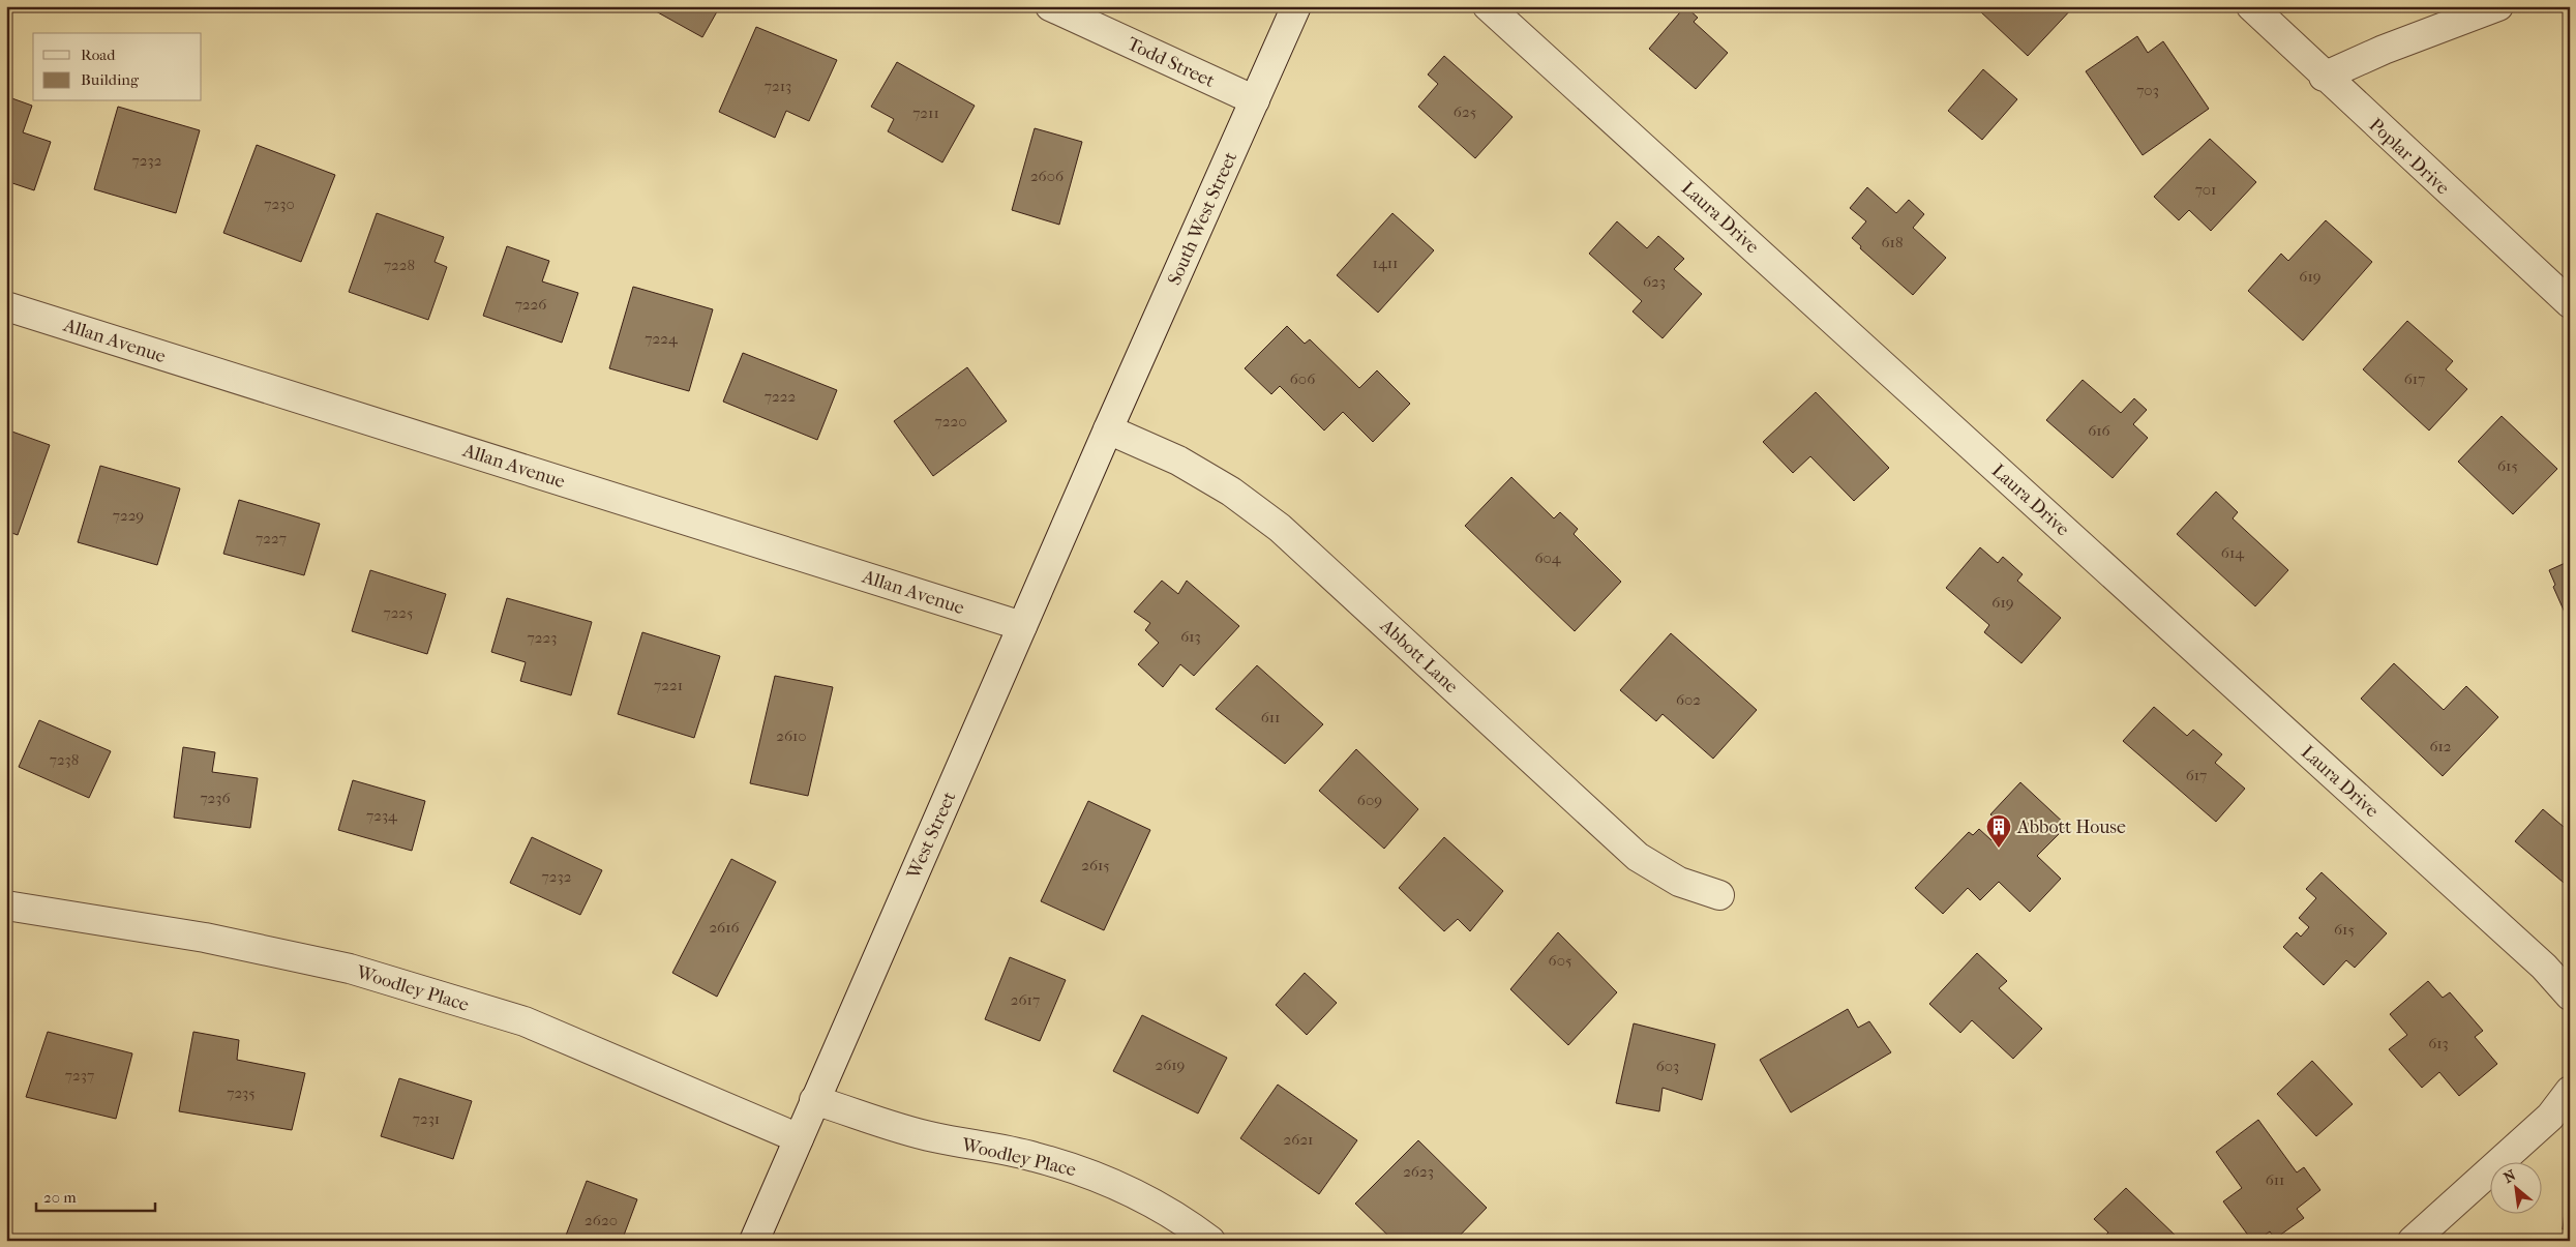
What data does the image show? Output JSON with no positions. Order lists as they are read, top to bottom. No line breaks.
{"streets":{"street":["Todd Street","Poplar Drive","Laura Drive","South West Street","Allan Avenue","Abbott Lane","West Street","Woodley Place"]},"crossings":[["Todd Street","South West Street"],["South West Street","Abbott Lane"],["South West Street","West Street"],["Allan Avenue","West Street"],["Abbott Lane","West Street"],["West Street","Woodley Place"]],"places":{"building":["Abbott House"]},"house_numbers":["7213","703","625","7211","7232","2606","701","7230","618","1411","7228","619","623","7226","7224","606","617","7222","7220","616","615","7229","7227","614","604","619","7225","613","7223","7221","602","611","2610","612","7238","617","7236","609","7234","2615","7232","2616","615","605","2617","613","2619","603","7237","7235","7231","2621","2623","611","2620"],"legend":["Road","Building"],"scale_bar":"20 m","north":"top left"}
